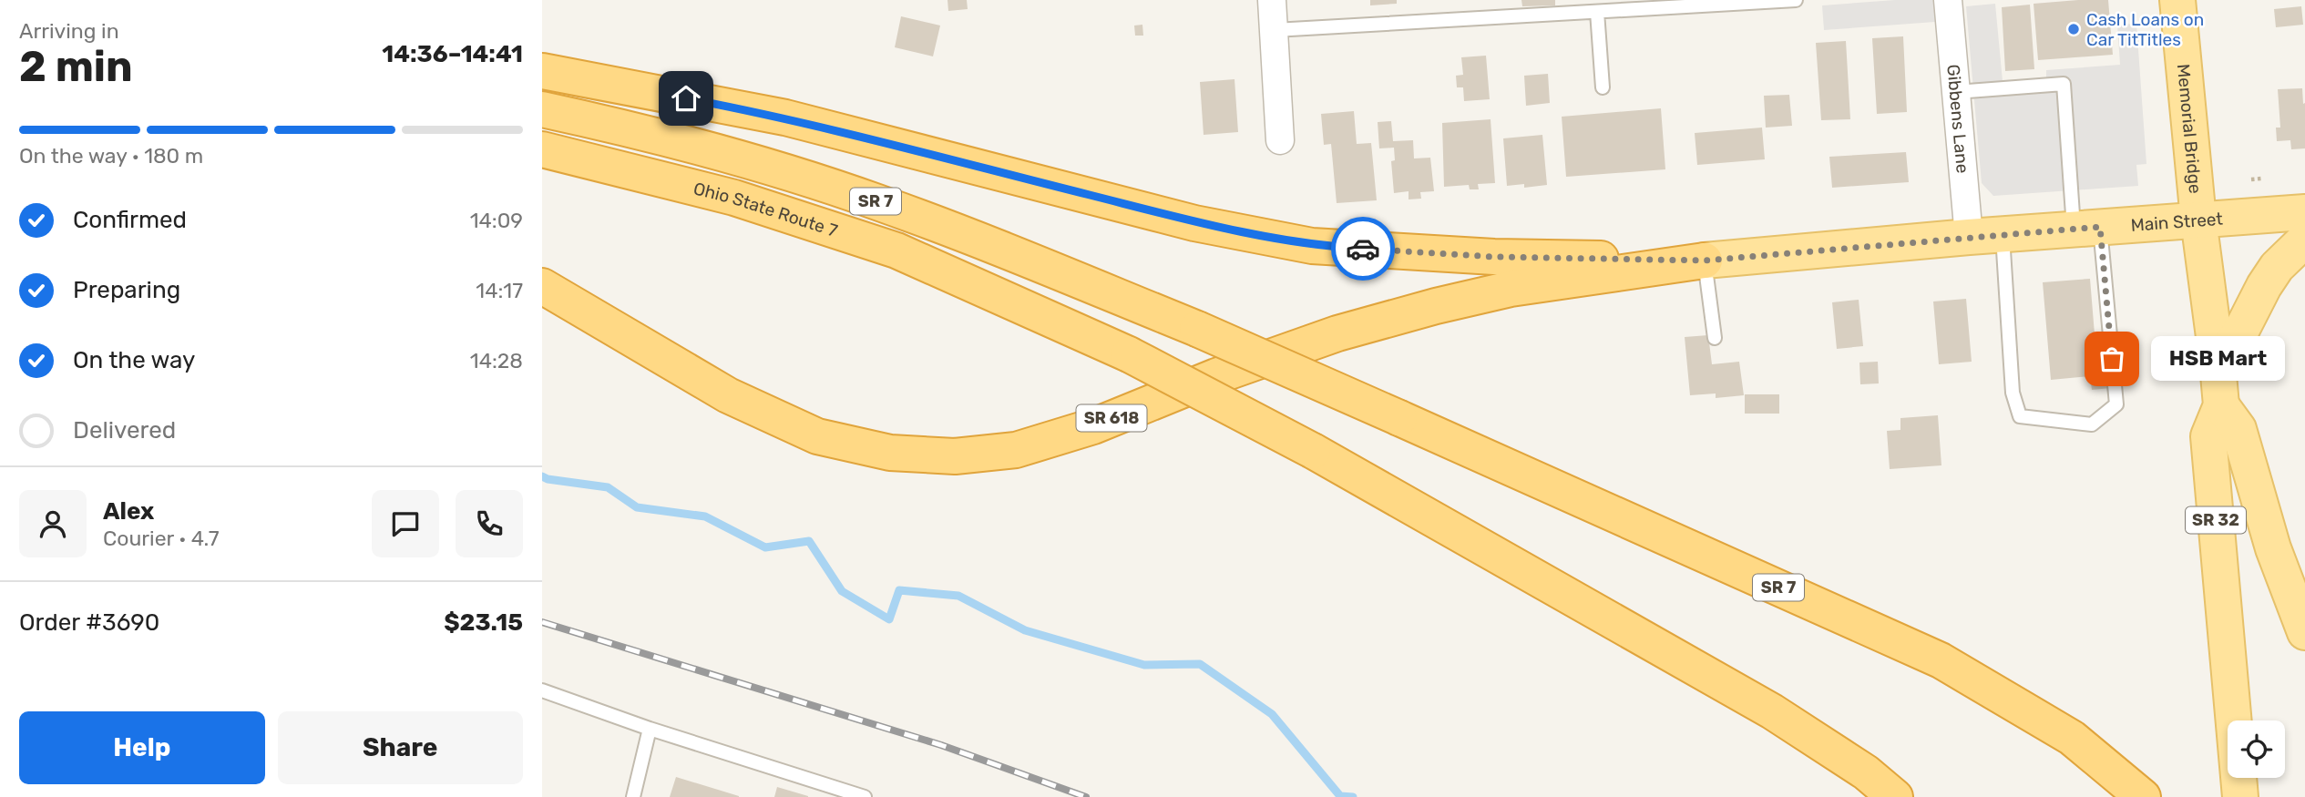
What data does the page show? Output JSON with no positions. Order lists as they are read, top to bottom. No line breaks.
{"streets":{"highway":["SR 7","Ohio State Route 7","SR 618"],"main road":["Memorial Bridge","Main Street","SR 32"],"street":["Gibbens Lane"]},"crossings":[["Gibbens Lane","Main Street"],["Memorial Bridge","Main Street"],["Memorial Bridge","SR 32"],["Main Street","SR 618"],["Main Street","SR 32"]],"places":["Cash Loans on Car TitTitles","HSB Mart"],"page":{"heading":["2 min","Arriving in","14:36–14:41"],"panel":["Alex","Courier · 4.7","Order #3690","$23.15"],"bar":"On the way · 180 m","list":[["Confirmed","14:09"],["Preparing","14:17"],["On the way","14:28"],"Delivered"],"bubble":"HSB Mart","buttons":["Help","Share"]}}
